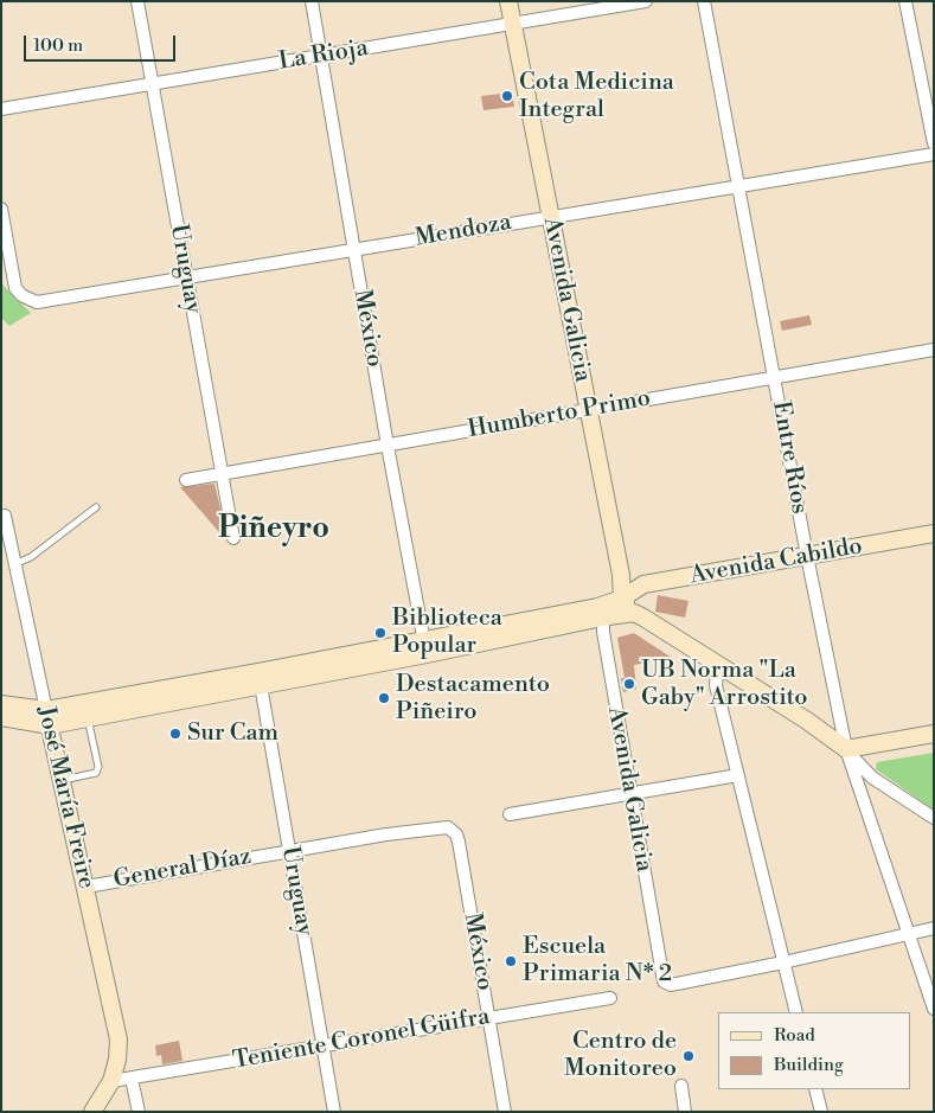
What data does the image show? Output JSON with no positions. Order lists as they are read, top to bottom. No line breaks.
{"streets":{"main road":["Avenida Galicia","Avenida Cabildo","José María Freire"],"street":["La Rioja","Mendoza","Uruguay","México","Humberto Primo","Entre Ríos","General Díaz","Teniente Coronel Güifra"]},"crossings":[["La Rioja","Uruguay"],["La Rioja","Avenida Galicia"],["La Rioja","México"],["Mendoza","Uruguay"],["Mendoza","Avenida Galicia"],["Mendoza","México"],["Mendoza","Entre Ríos"],["Uruguay","Humberto Primo"],["Uruguay","General Díaz"],["Uruguay","Teniente Coronel Güifra"],["Avenida Galicia","Humberto Primo"],["Avenida Galicia","Avenida Cabildo"],["México","Humberto Primo"],["México","Avenida Cabildo"],["México","General Díaz"],["México","Teniente Coronel Güifra"],["Humberto Primo","Entre Ríos"],["Entre Ríos","Avenida Cabildo"],["José María Freire","General Díaz"],["José María Freire","Teniente Coronel Güifra"]],"districts":["Piñeyro"],"places":["Cota Medicina Integral","Biblioteca Popular","UB Norma \"La Gaby\" Arrostito","Destacamento Piñeiro","Sur Cam","Escuela Primaria N* 2","Centro de Monitoreo"],"legend":["Road","Building"],"scale_bar":"100 m"}
